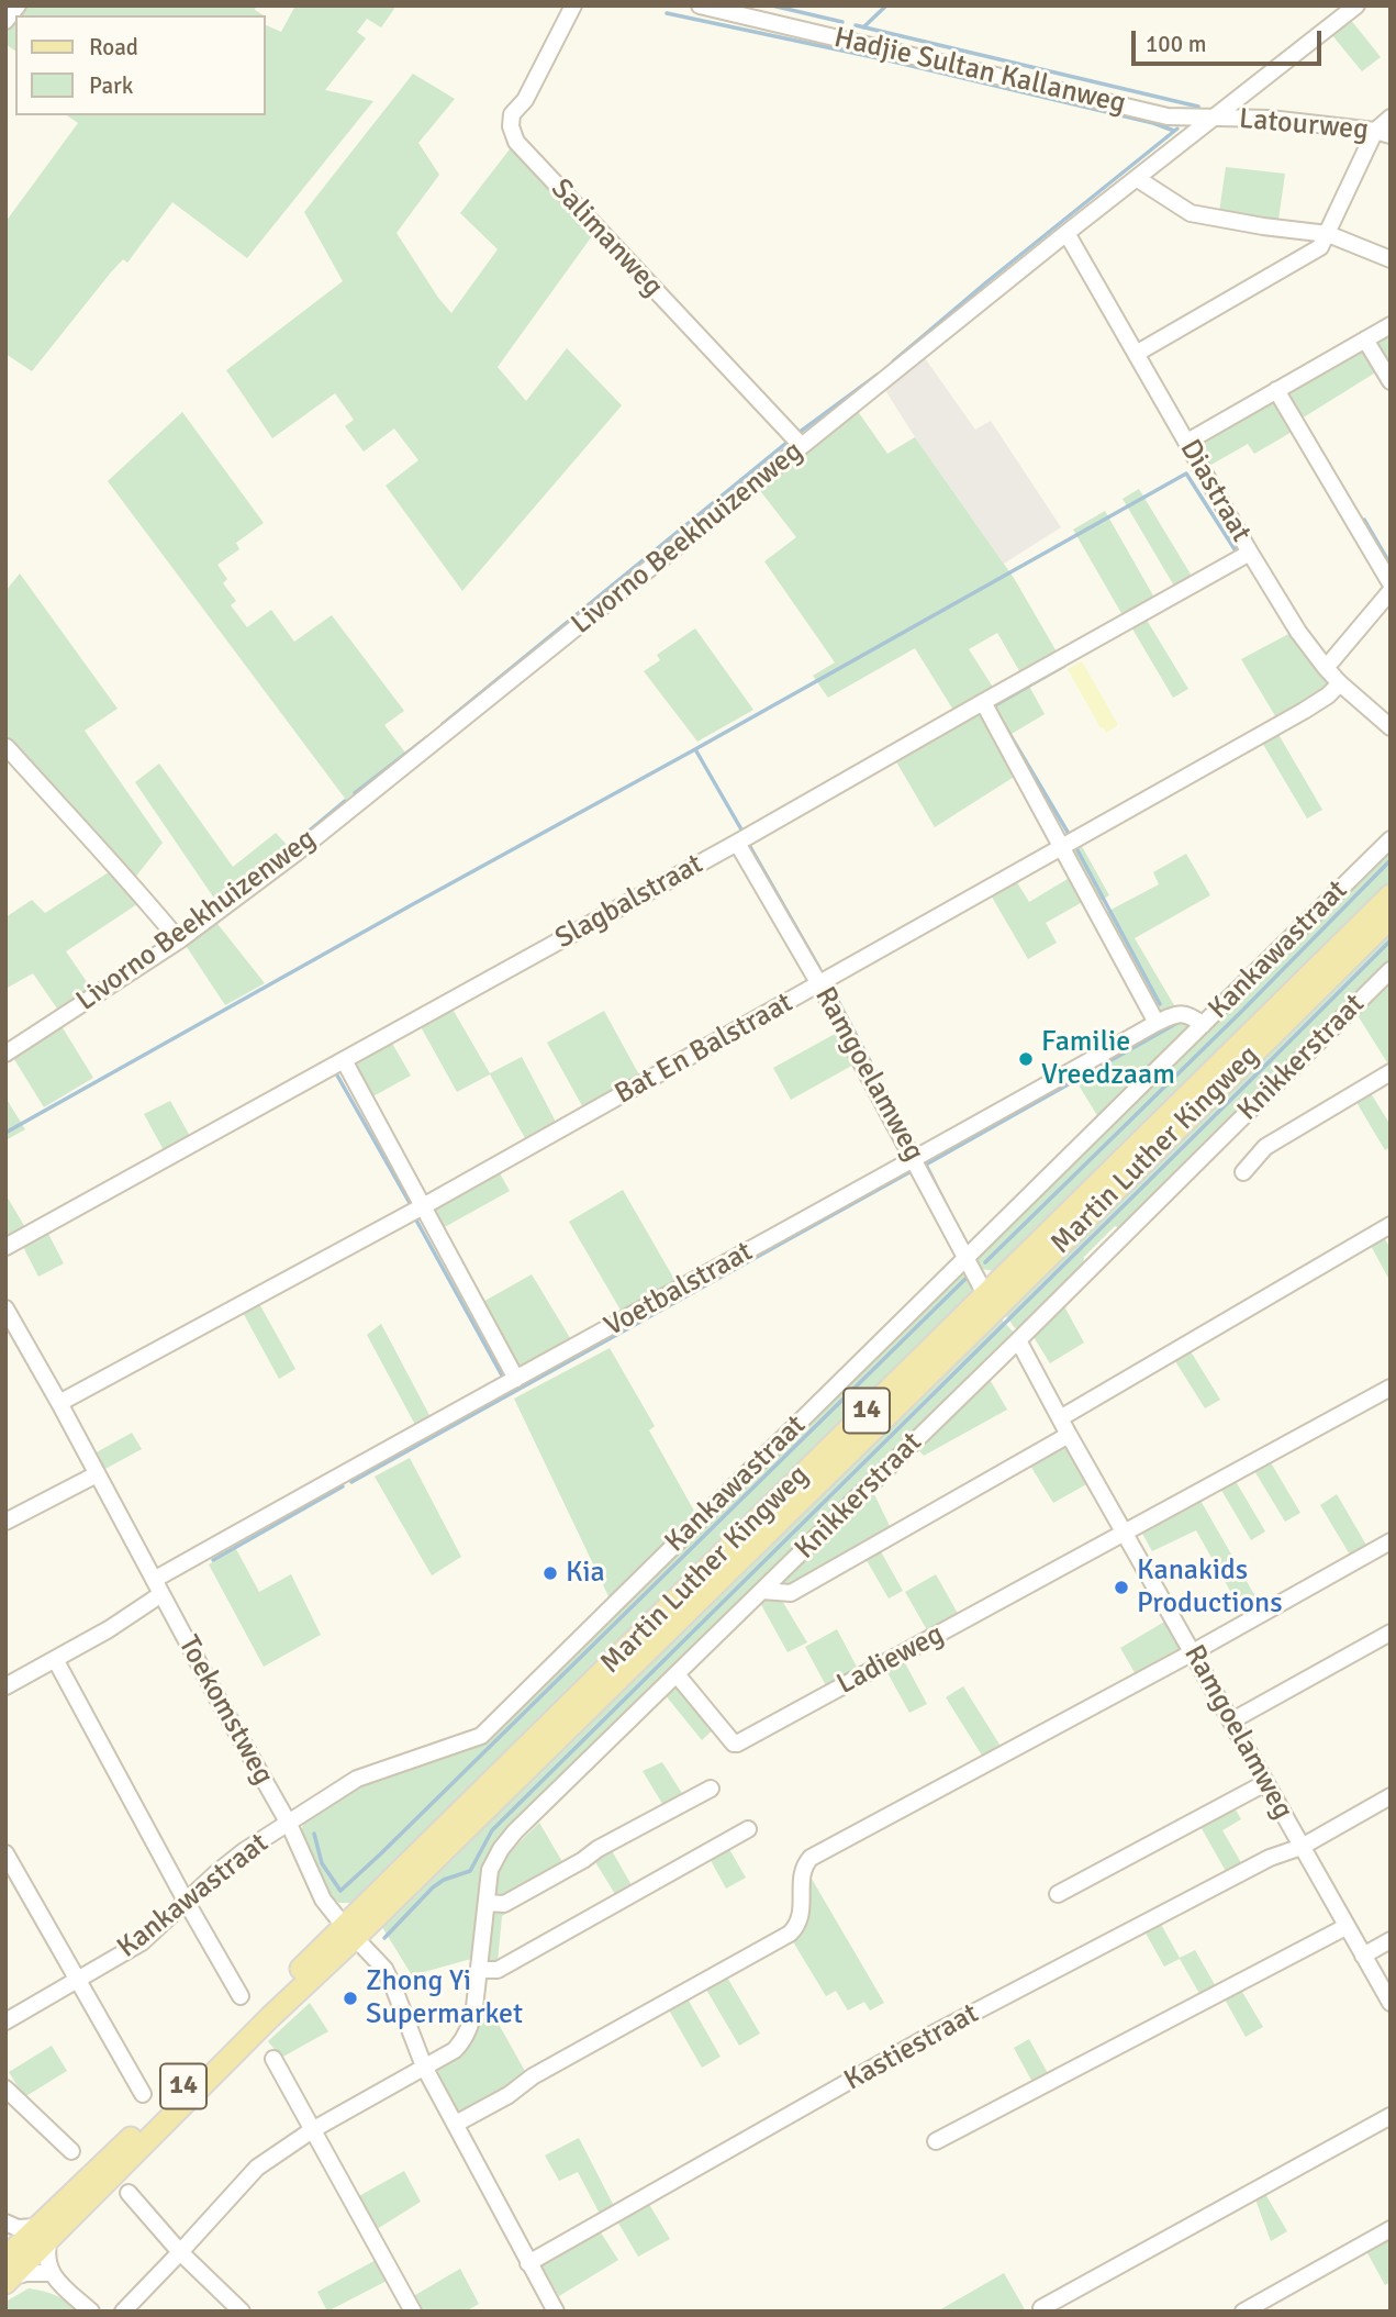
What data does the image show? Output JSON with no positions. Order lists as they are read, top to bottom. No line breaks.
{"streets":{"main road":["Martin Luther Kingweg","14"],"street":["Hadjie Sultan Kallanweg","Latourweg","Salimanweg","Diastraat","Livorno Beekhuizenweg","Slagbalstraat","Kankawastraat","Bat En Balstraat","Knikkerstraat","Ramgoelamweg","Voetbalstraat","Ladieweg","Toekomstweg","Kastiestraat"]},"crossings":[["Hadjie Sultan Kallanweg","Latourweg"],["Hadjie Sultan Kallanweg","Livorno Beekhuizenweg"],["Latourweg","Livorno Beekhuizenweg"],["Salimanweg","Livorno Beekhuizenweg"],["Diastraat","Livorno Beekhuizenweg"],["Diastraat","Slagbalstraat"],["Diastraat","Bat En Balstraat"],["Slagbalstraat","Ramgoelamweg"],["Kankawastraat","Ramgoelamweg"],["Kankawastraat","Voetbalstraat"],["Kankawastraat","Toekomstweg"],["Bat En Balstraat","Ramgoelamweg"],["Bat En Balstraat","Toekomstweg"],["Knikkerstraat","Ramgoelamweg"],["Knikkerstraat","Ladieweg"],["Knikkerstraat","Toekomstweg"],["Ramgoelamweg","Martin Luther Kingweg"],["Ramgoelamweg","Voetbalstraat"],["Ramgoelamweg","Ladieweg"],["Ramgoelamweg","Kastiestraat"],["Martin Luther Kingweg","Toekomstweg"],["Voetbalstraat","Toekomstweg"],["Toekomstweg","Kastiestraat"]],"places":["Familie Vreedzaam","Kia","Kanakids Productions","Zhong Yi Supermarket"],"legend":["Road","Park"],"scale_bar":"100 m"}
